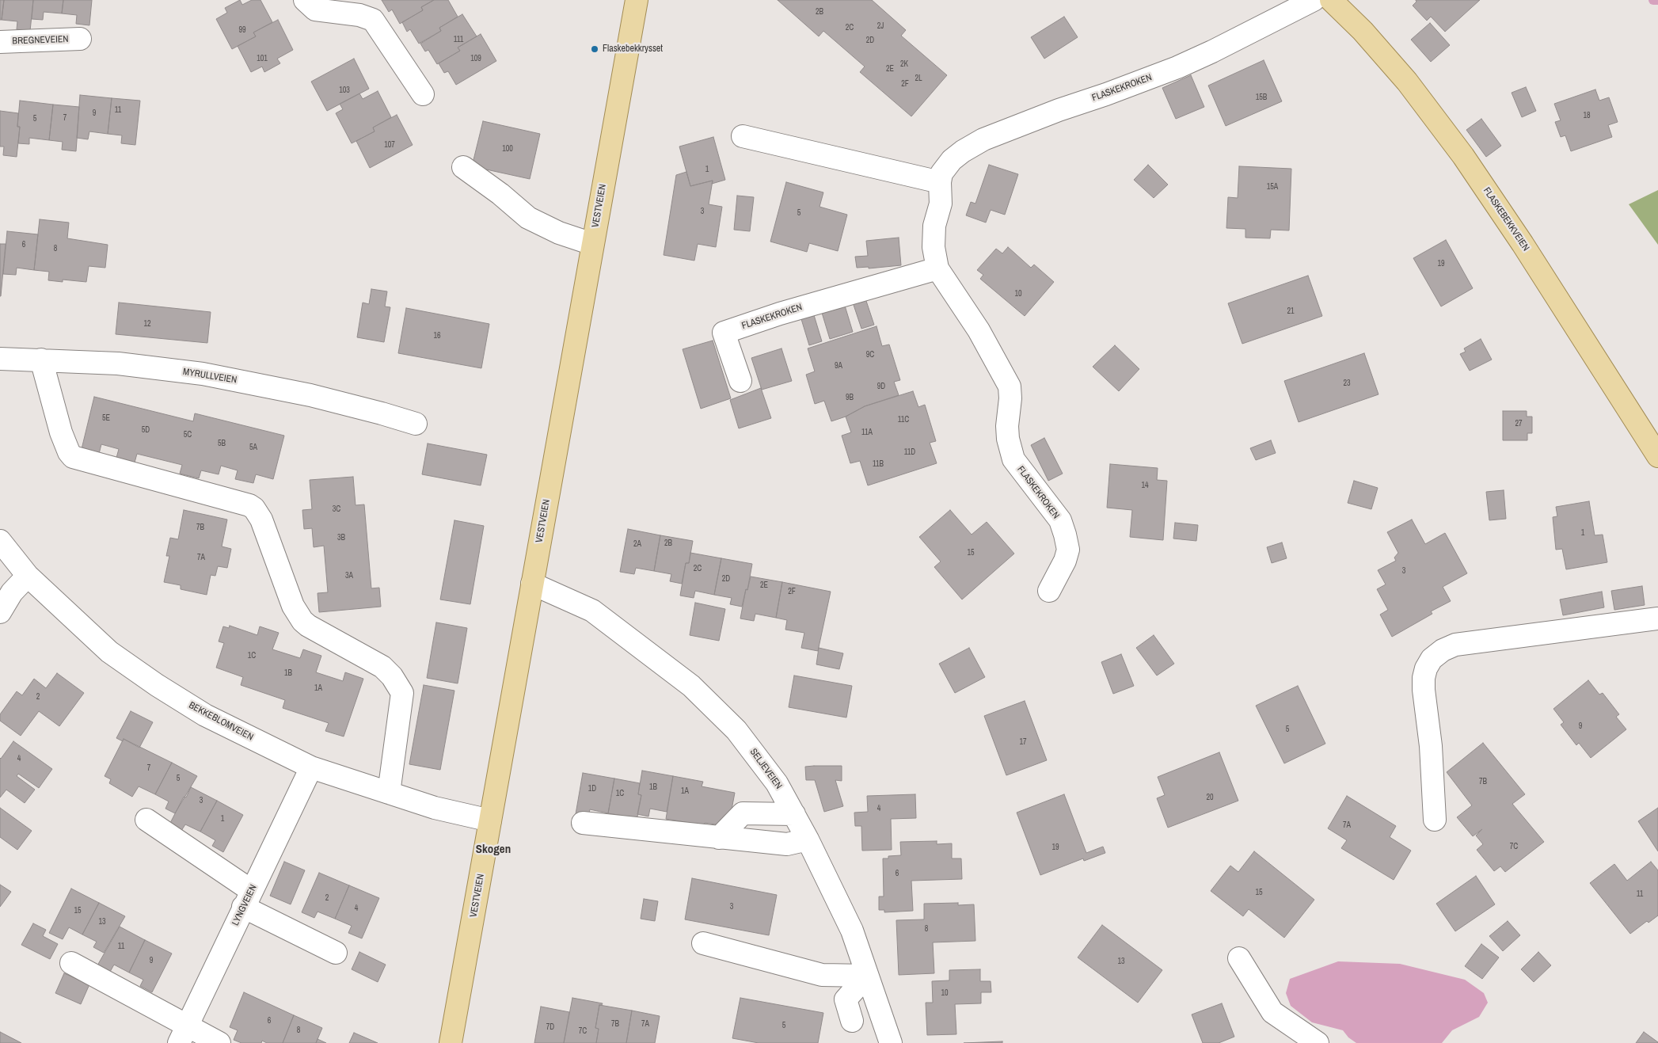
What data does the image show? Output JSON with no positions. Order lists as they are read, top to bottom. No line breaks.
{"streets":{"main road":["VESTVEIEN","FLASKEBEKKVEIEN"],"street":["BREGNEVEIEN","FLASKEKROKEN","MYRULLVEIEN","BEKKEBLOMVEIEN","SELJEVEIEN","LYNGVEIEN"]},"crossings":[["VESTVEIEN","BEKKEBLOMVEIEN"],["VESTVEIEN","SELJEVEIEN"],["BEKKEBLOMVEIEN","LYNGVEIEN"]],"districts":["Skogen"],"places":["Flaskebekkrysset"],"house_numbers":["2B","2J","2C","99","111","2D","101","109","2K","2E","2L","2F","103","15B","11","9","18","7","5","107","100","1","15A","3","5","6","8","19","10","21","12","16","9C","9A","23","9D","9B","5E","11C","27","5D","11A","5C","5B","5A","11D","11B","14","3C","7B","1","3B","2B","2A","15","7A","2C","3","3A","2D","2E","2F","1C","1B","1A","2","9","5","17","4","7","5","7B","1B","1D","1A","1C","20","3","4","1","7A","7C","19","6","15","11","2","3","4","15","13","8","11","9","13","10","6","7B","7A","5","7D","8","7C"]}
